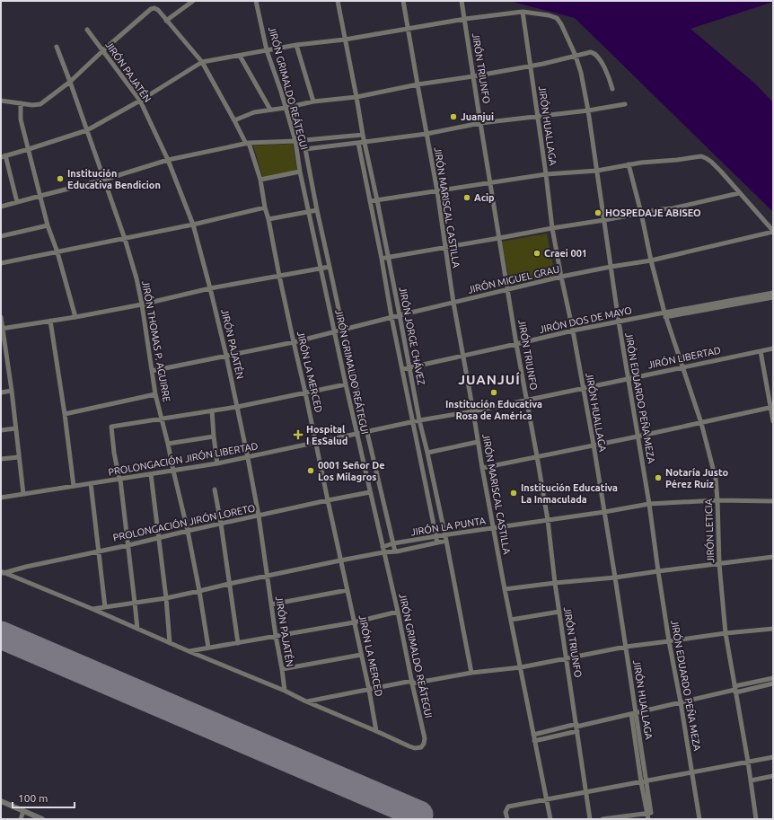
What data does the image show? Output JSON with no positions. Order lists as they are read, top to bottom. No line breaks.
{"streets":{"street":["JIRÓN TRIUNFO","JIRÓN PAJATÉN","JIRÓN GRIMALDO REÁTEGUI","JIRÓN HUALLAGA","JIRÓN MARISCAL CASTILLA","JIRÓN MIGUEL GRAU","JIRÓN DOS DE MAYO","JIRÓN JORGE CHÁVEZ","JIRÓN THOMAS P. AGUIRRE","JIRÓN LIBERTAD","JIRÓN LA MERCED","JIRÓN EDUARDO PEÑA MEZA","PROLONGACIÓN JIRÓN LIBERTAD","PROLONGACIÓN JIRÓN LORETO","JIRÓN LA PUNTA","JIRÓN LETICIA"]},"crossings":[["JIRÓN TRIUNFO","JIRÓN MIGUEL GRAU"],["JIRÓN TRIUNFO","JIRÓN DOS DE MAYO"],["JIRÓN TRIUNFO","JIRÓN LIBERTAD"],["JIRÓN TRIUNFO","JIRÓN LA PUNTA"],["JIRÓN PAJATÉN","JIRÓN MIGUEL GRAU"],["JIRÓN PAJATÉN","JIRÓN LA MERCED"],["JIRÓN PAJATÉN","PROLONGACIÓN JIRÓN LIBERTAD"],["JIRÓN PAJATÉN","PROLONGACIÓN JIRÓN LORETO"],["JIRÓN GRIMALDO REÁTEGUI","JIRÓN MIGUEL GRAU"],["JIRÓN GRIMALDO REÁTEGUI","JIRÓN LIBERTAD"],["JIRÓN GRIMALDO REÁTEGUI","JIRÓN LA MERCED"],["JIRÓN GRIMALDO REÁTEGUI","PROLONGACIÓN JIRÓN LIBERTAD"],["JIRÓN GRIMALDO REÁTEGUI","PROLONGACIÓN JIRÓN LORETO"],["JIRÓN GRIMALDO REÁTEGUI","JIRÓN LA PUNTA"],["JIRÓN HUALLAGA","JIRÓN MIGUEL GRAU"],["JIRÓN HUALLAGA","JIRÓN DOS DE MAYO"],["JIRÓN HUALLAGA","JIRÓN LIBERTAD"],["JIRÓN HUALLAGA","JIRÓN EDUARDO PEÑA MEZA"],["JIRÓN HUALLAGA","JIRÓN LA PUNTA"],["JIRÓN MARISCAL CASTILLA","JIRÓN MIGUEL GRAU"],["JIRÓN MARISCAL CASTILLA","JIRÓN DOS DE MAYO"],["JIRÓN MARISCAL CASTILLA","JIRÓN LIBERTAD"],["JIRÓN MARISCAL CASTILLA","JIRÓN LA PUNTA"],["JIRÓN MIGUEL GRAU","JIRÓN JORGE CHÁVEZ"],["JIRÓN MIGUEL GRAU","JIRÓN THOMAS P. AGUIRRE"],["JIRÓN MIGUEL GRAU","JIRÓN LA MERCED"],["JIRÓN MIGUEL GRAU","JIRÓN EDUARDO PEÑA MEZA"],["JIRÓN MIGUEL GRAU","JIRÓN LETICIA"],["JIRÓN DOS DE MAYO","JIRÓN JORGE CHÁVEZ"],["JIRÓN DOS DE MAYO","JIRÓN EDUARDO PEÑA MEZA"],["JIRÓN DOS DE MAYO","JIRÓN LETICIA"],["JIRÓN JORGE CHÁVEZ","JIRÓN LIBERTAD"],["JIRÓN JORGE CHÁVEZ","JIRÓN LA PUNTA"],["JIRÓN THOMAS P. AGUIRRE","PROLONGACIÓN JIRÓN LIBERTAD"],["JIRÓN THOMAS P. AGUIRRE","PROLONGACIÓN JIRÓN LORETO"],["JIRÓN LIBERTAD","JIRÓN EDUARDO PEÑA MEZA"],["JIRÓN LIBERTAD","PROLONGACIÓN JIRÓN LIBERTAD"],["JIRÓN LIBERTAD","JIRÓN LETICIA"],["JIRÓN LA MERCED","PROLONGACIÓN JIRÓN LIBERTAD"],["JIRÓN LA MERCED","PROLONGACIÓN JIRÓN LORETO"],["JIRÓN EDUARDO PEÑA MEZA","JIRÓN LA PUNTA"],["JIRÓN LA PUNTA","JIRÓN LETICIA"]],"districts":["JUANJUÍ"],"places":{"other":["Juanjui","Institución Educativa Bendicion","Acip","HOSPEDAJE ABISEO","Craei 001","Institución Educativa Rosa de América","0001 Señor De Los Milagros","Notaría Justo Pérez Ruiz","Institución Educativa La Inmaculada"],"health":["Hospital I EsSalud"]},"scale_bar":"100 m"}
